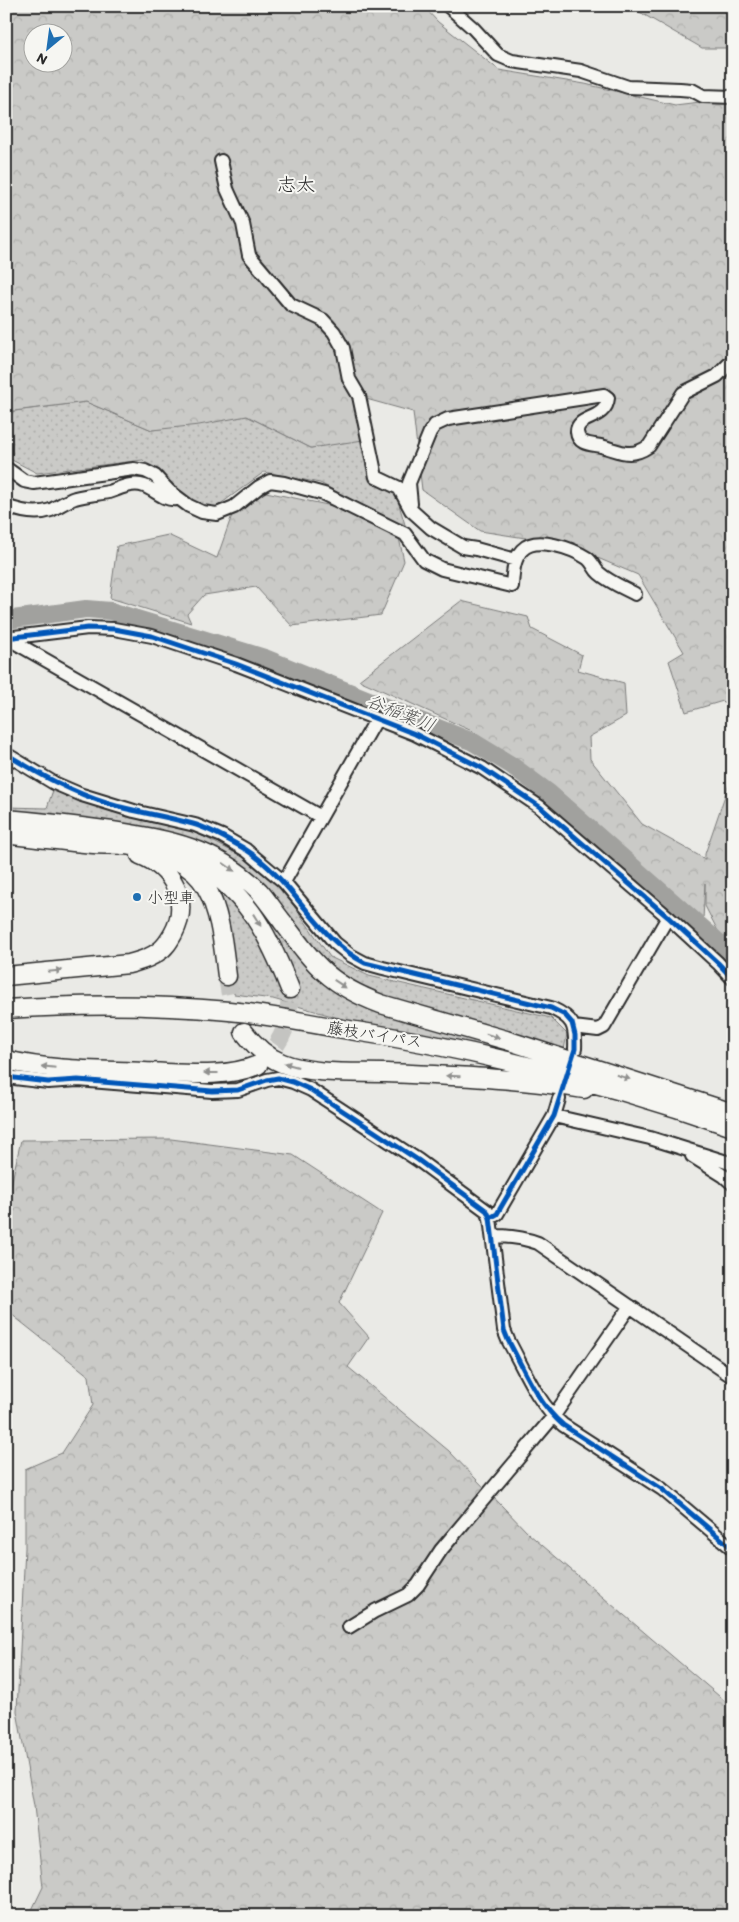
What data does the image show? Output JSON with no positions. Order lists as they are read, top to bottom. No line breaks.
{"streets":{"highway":["藤枝バイパス"]},"districts":["志太"],"water":["谷稲葉川"],"places":["小型車"],"north":"bottom left"}
